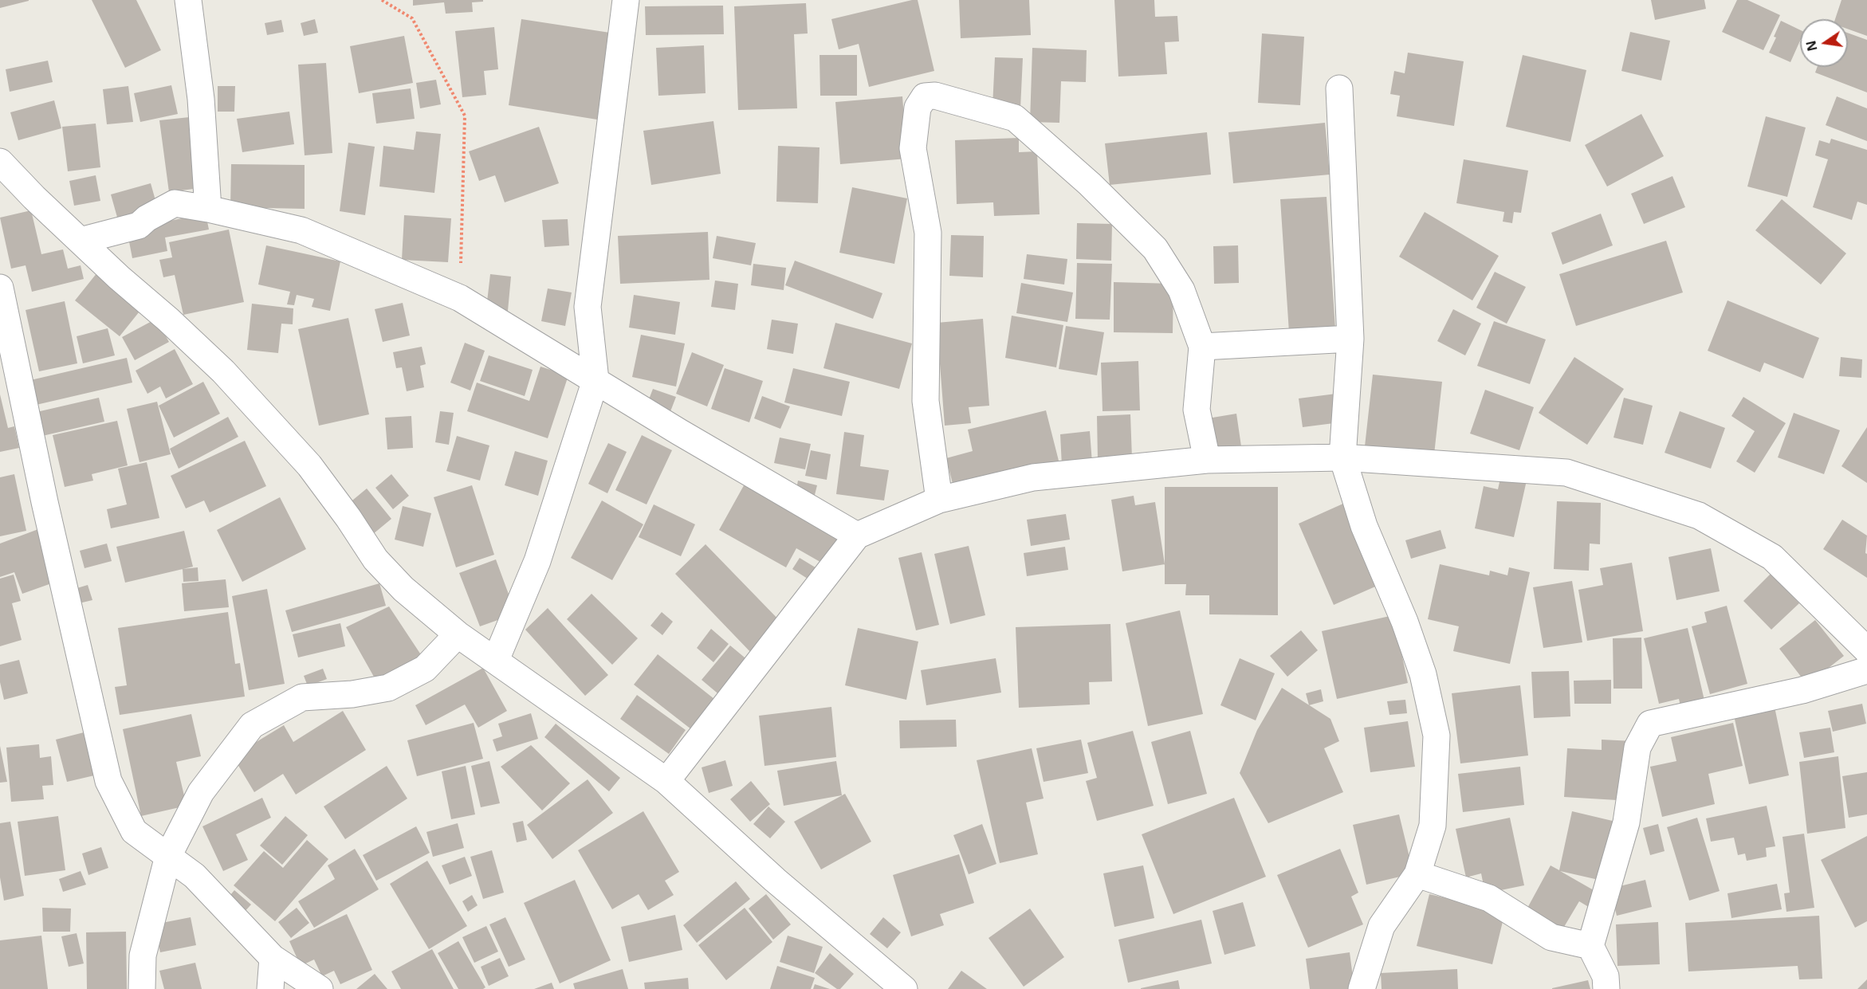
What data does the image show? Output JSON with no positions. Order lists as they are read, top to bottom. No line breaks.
{"north":"left"}
